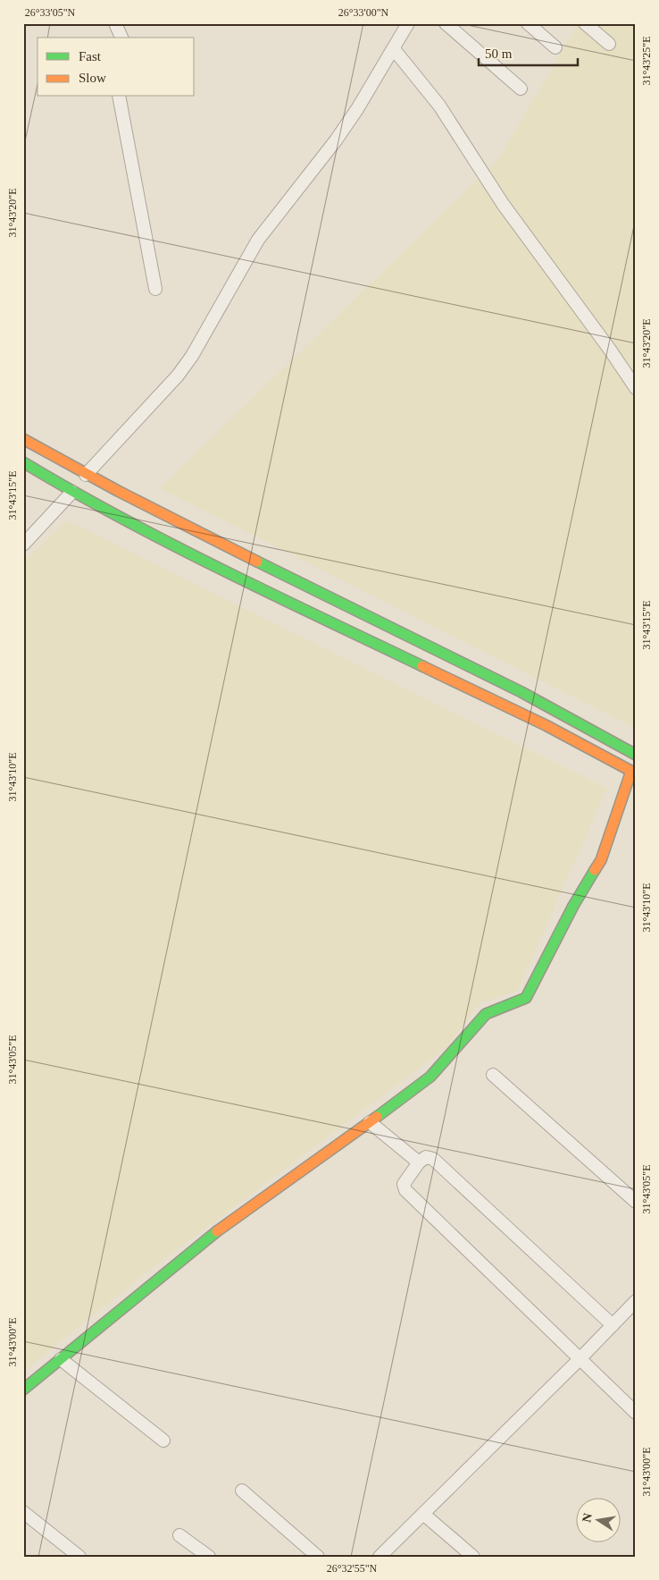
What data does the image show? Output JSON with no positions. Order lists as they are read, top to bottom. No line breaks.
{"legend":["Fast","Slow"],"scale_bar":"50 m","north":"left","coordinates":["26°33'05\"N","26°33'00\"N","31°43'25\"E","31°43'20\"E","31°43'15\"E","31°43'10\"E","31°43'05\"E","31°43'00\"E","26°32'55\"N"]}
